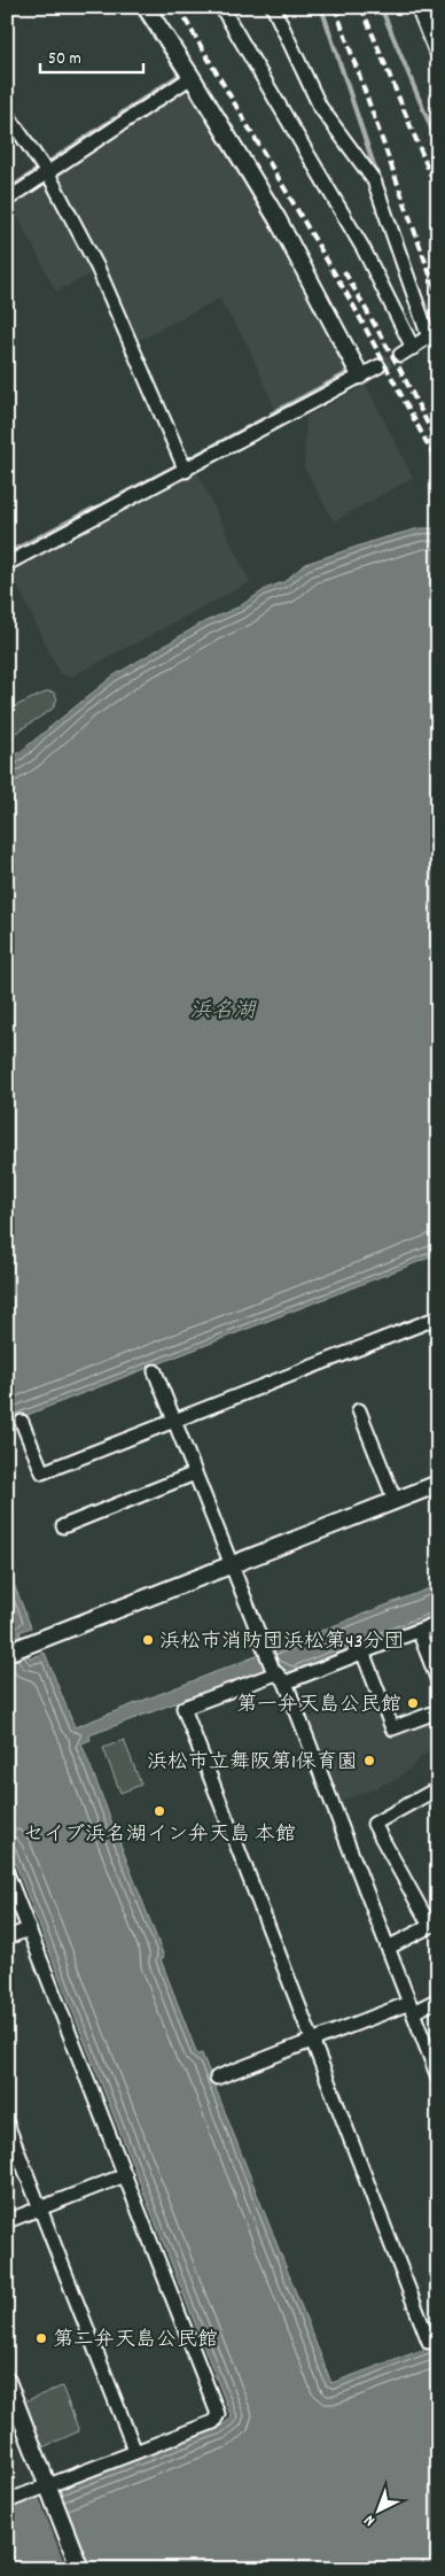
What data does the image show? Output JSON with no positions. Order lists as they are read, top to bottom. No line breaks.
{"water":["浜名湖"],"places":["浜松市消防団浜松第43分団","第一弁天島公民館","浜松市立舞阪第1保育園","セイブ浜名湖イン弁天島 本館","第二弁天島公民館"],"scale_bar":"50 m","north":"bottom left"}
